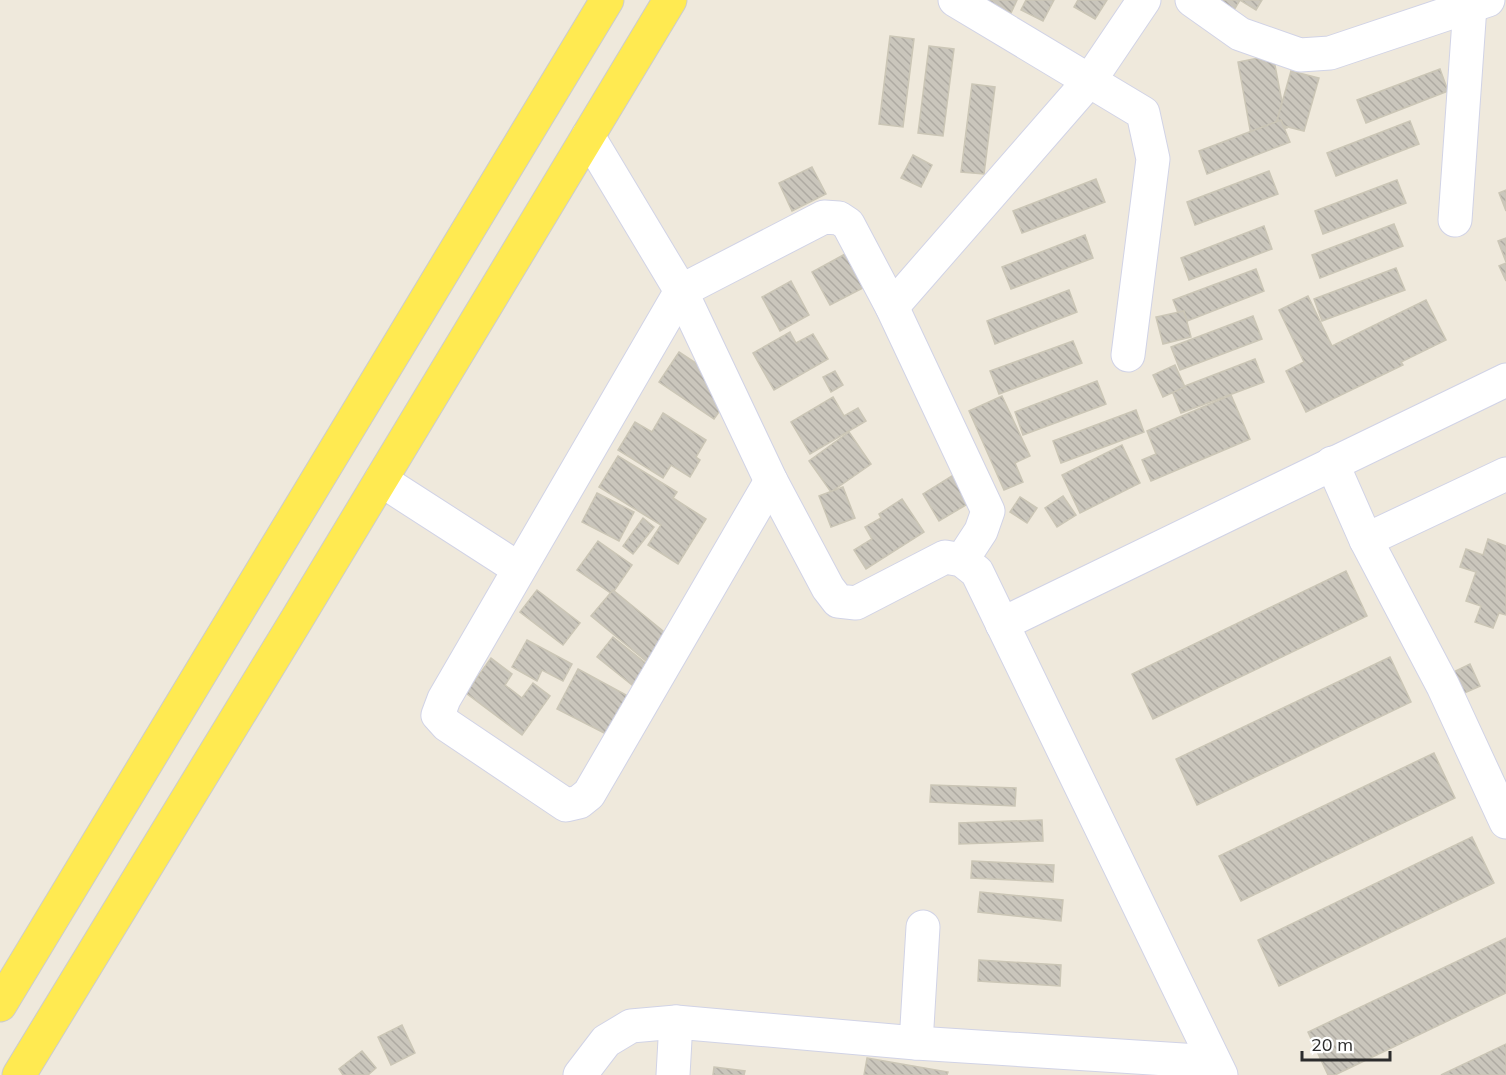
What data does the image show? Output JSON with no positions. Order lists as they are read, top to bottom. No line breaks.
{"scale_bar":"20 m"}
